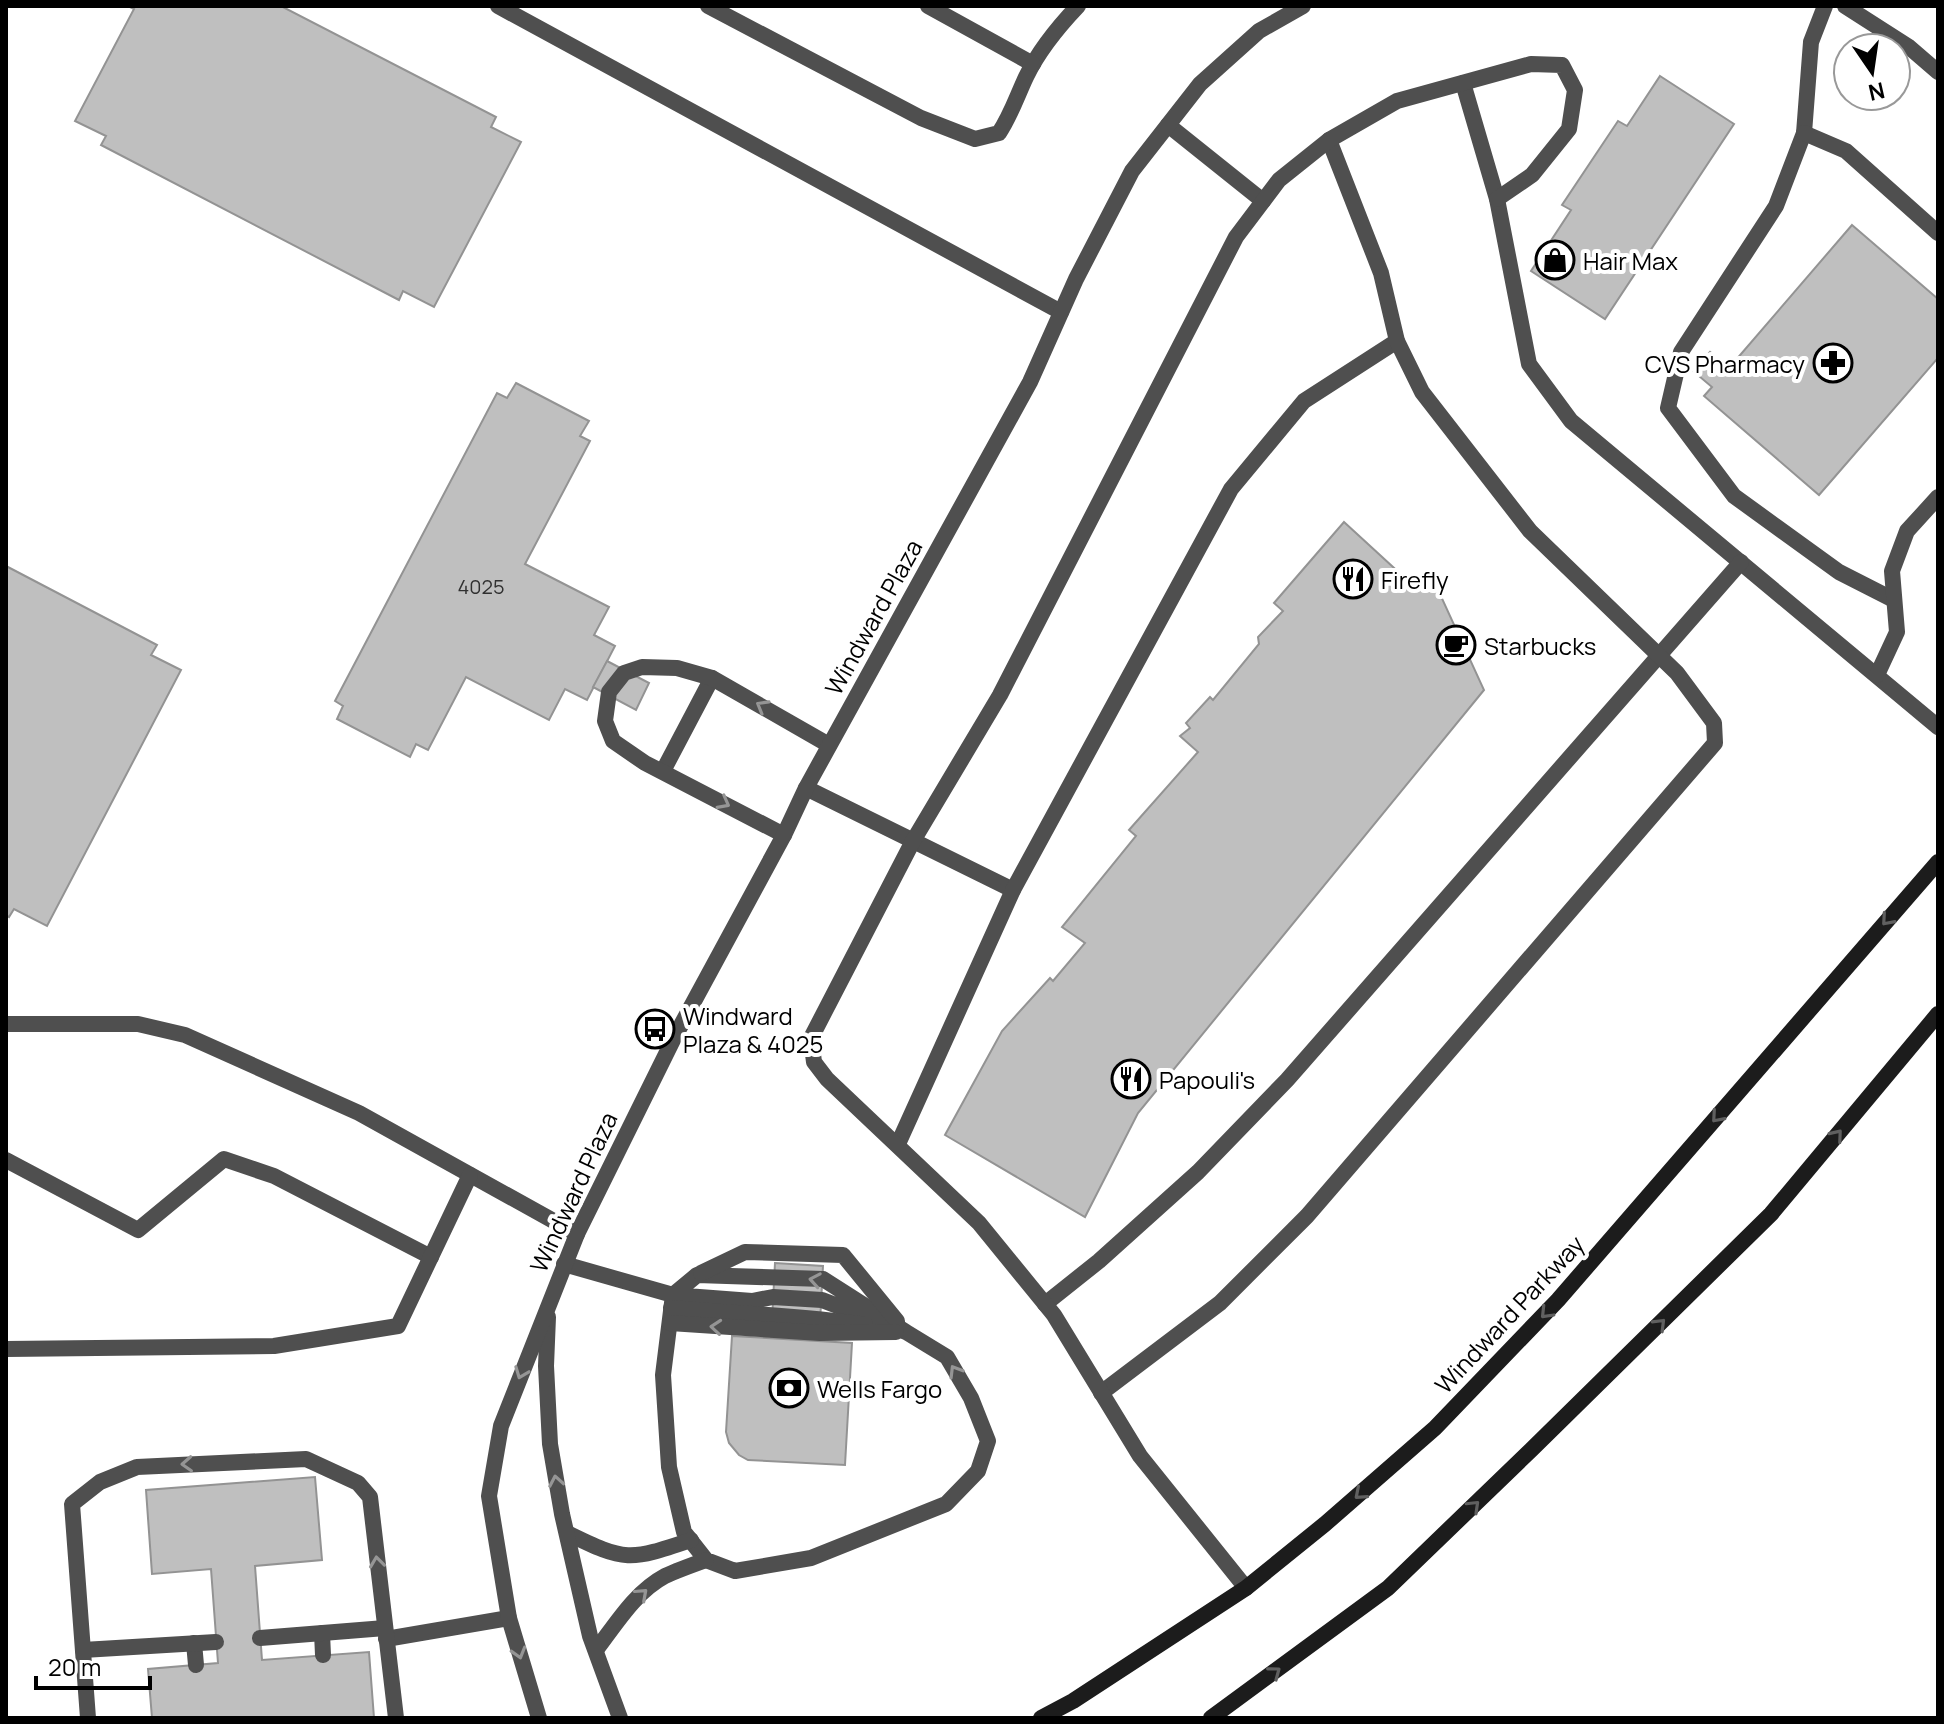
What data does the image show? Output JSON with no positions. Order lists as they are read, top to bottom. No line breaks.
{"streets":{"main road":["Windward Parkway"],"street":["Windward Plaza"]},"places":{"shop":["Hair Max"],"pharmacy":["CVS Pharmacy"],"restaurant":["Firefly","Papouli's"],"cafe":["Starbucks"],"bus stop":["Windward Plaza & 4025"],"bank":["Wells Fargo"]},"house_numbers":["4025"],"scale_bar":"20 m","north":"bottom"}
